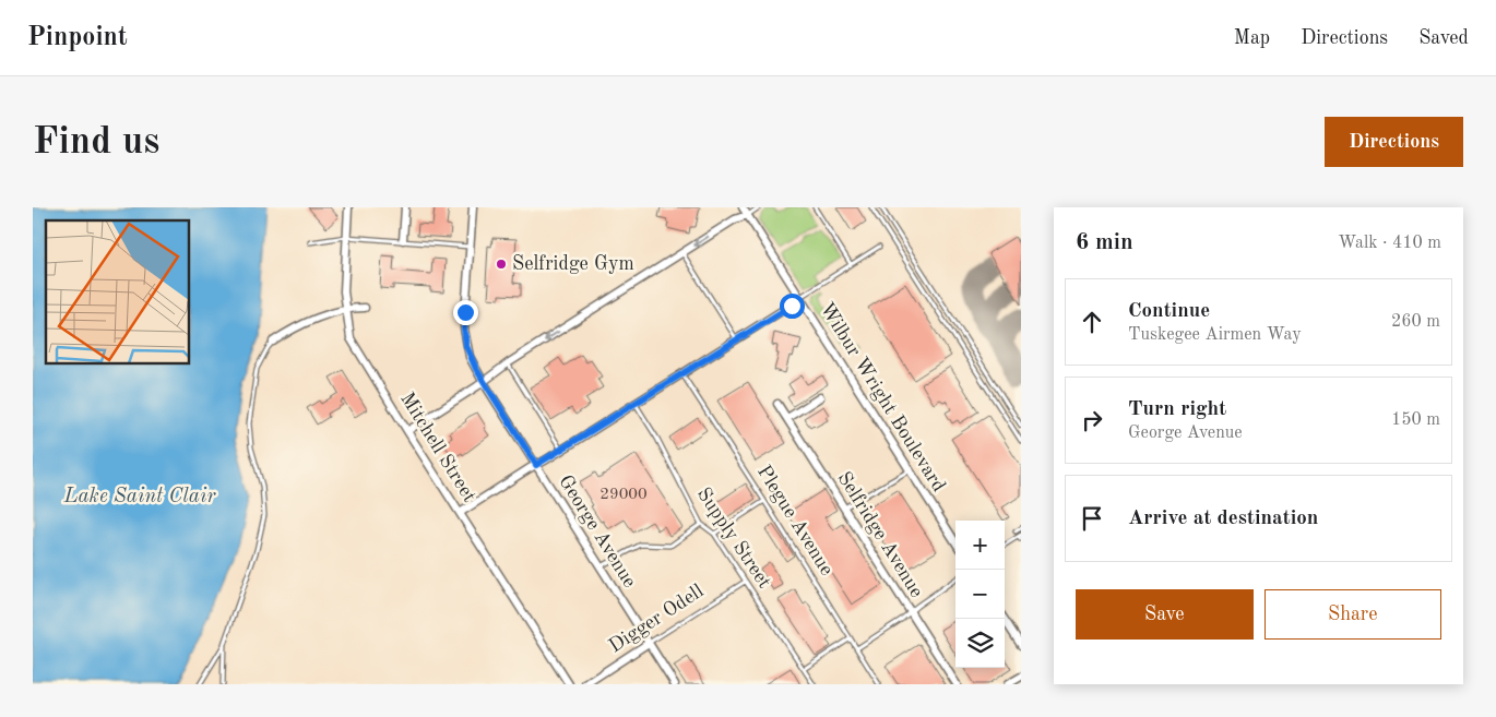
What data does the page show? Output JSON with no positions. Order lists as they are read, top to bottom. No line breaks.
{"streets":{"street":["Wilbur Wright Boulevard","Mitchell Street","George Avenue","Selfridge Avenue","Digger Odell"],"lane":["Plegue Avenue","Supply Street"]},"crossings":[["George Avenue","Digger Odell"],["Supply Street","Digger Odell"]],"water":["Lake Saint Clair"],"places":["Selfridge Gym"],"house_numbers":["29000"],"page":{"header":"Pinpoint","nav":["Map","Directions","Saved"],"buttons":["Directions",["Save","Share"]],"title":"Find us","heading":["6 min","Walk · 410 m"],"list":[["Continue","Tuskegee Airmen Way","260 m"],["Turn right","George Avenue","150 m"],"Arrive at destination"],"map_buttons":["+","−"]}}
